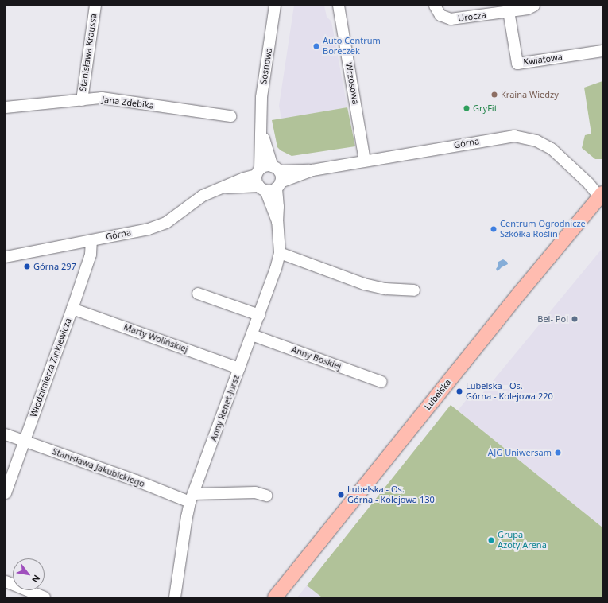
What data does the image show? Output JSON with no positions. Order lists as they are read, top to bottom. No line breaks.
{"streets":{"main road":["Lubelska"],"street":["Urocza","Stanisława Kraussa","Kwiatowa","Sosnowa","Wrzosowa","Jana Zdebika","Górna","Marty Wolińskiej","Anny Boskiej","Włodzimierza Zinkiewicza","Anny Renet-Jursz","Stanisława Jakubickiego"]},"crossings":[["Urocza","Kwiatowa"],["Stanisława Kraussa","Jana Zdebika"],["Sosnowa","Górna"],["Sosnowa","Anny Renet-Jursz"],["Wrzosowa","Górna"],["Górna","Włodzimierza Zinkiewicza"],["Górna","Lubelska"],["Górna","Anny Renet-Jursz"],["Marty Wolińskiej","Włodzimierza Zinkiewicza"],["Marty Wolińskiej","Anny Renet-Jursz"],["Anny Boskiej","Anny Renet-Jursz"],["Włodzimierza Zinkiewicza","Stanisława Jakubickiego"],["Anny Renet-Jursz","Stanisława Jakubickiego"]],"places":["Auto Centrum Boreczek","Kraina Wiedzy","GryFit","Centrum Ogrodnicze Szkółka Roślin","Górna 297","Bel- Pol","Lubelska - Os. Górna - Kolejowa 220","AJG Uniwersam","Lubelska - Os. Górna - Kolejowa 130","Grupa Azoty Arena"],"north":"bottom right"}
